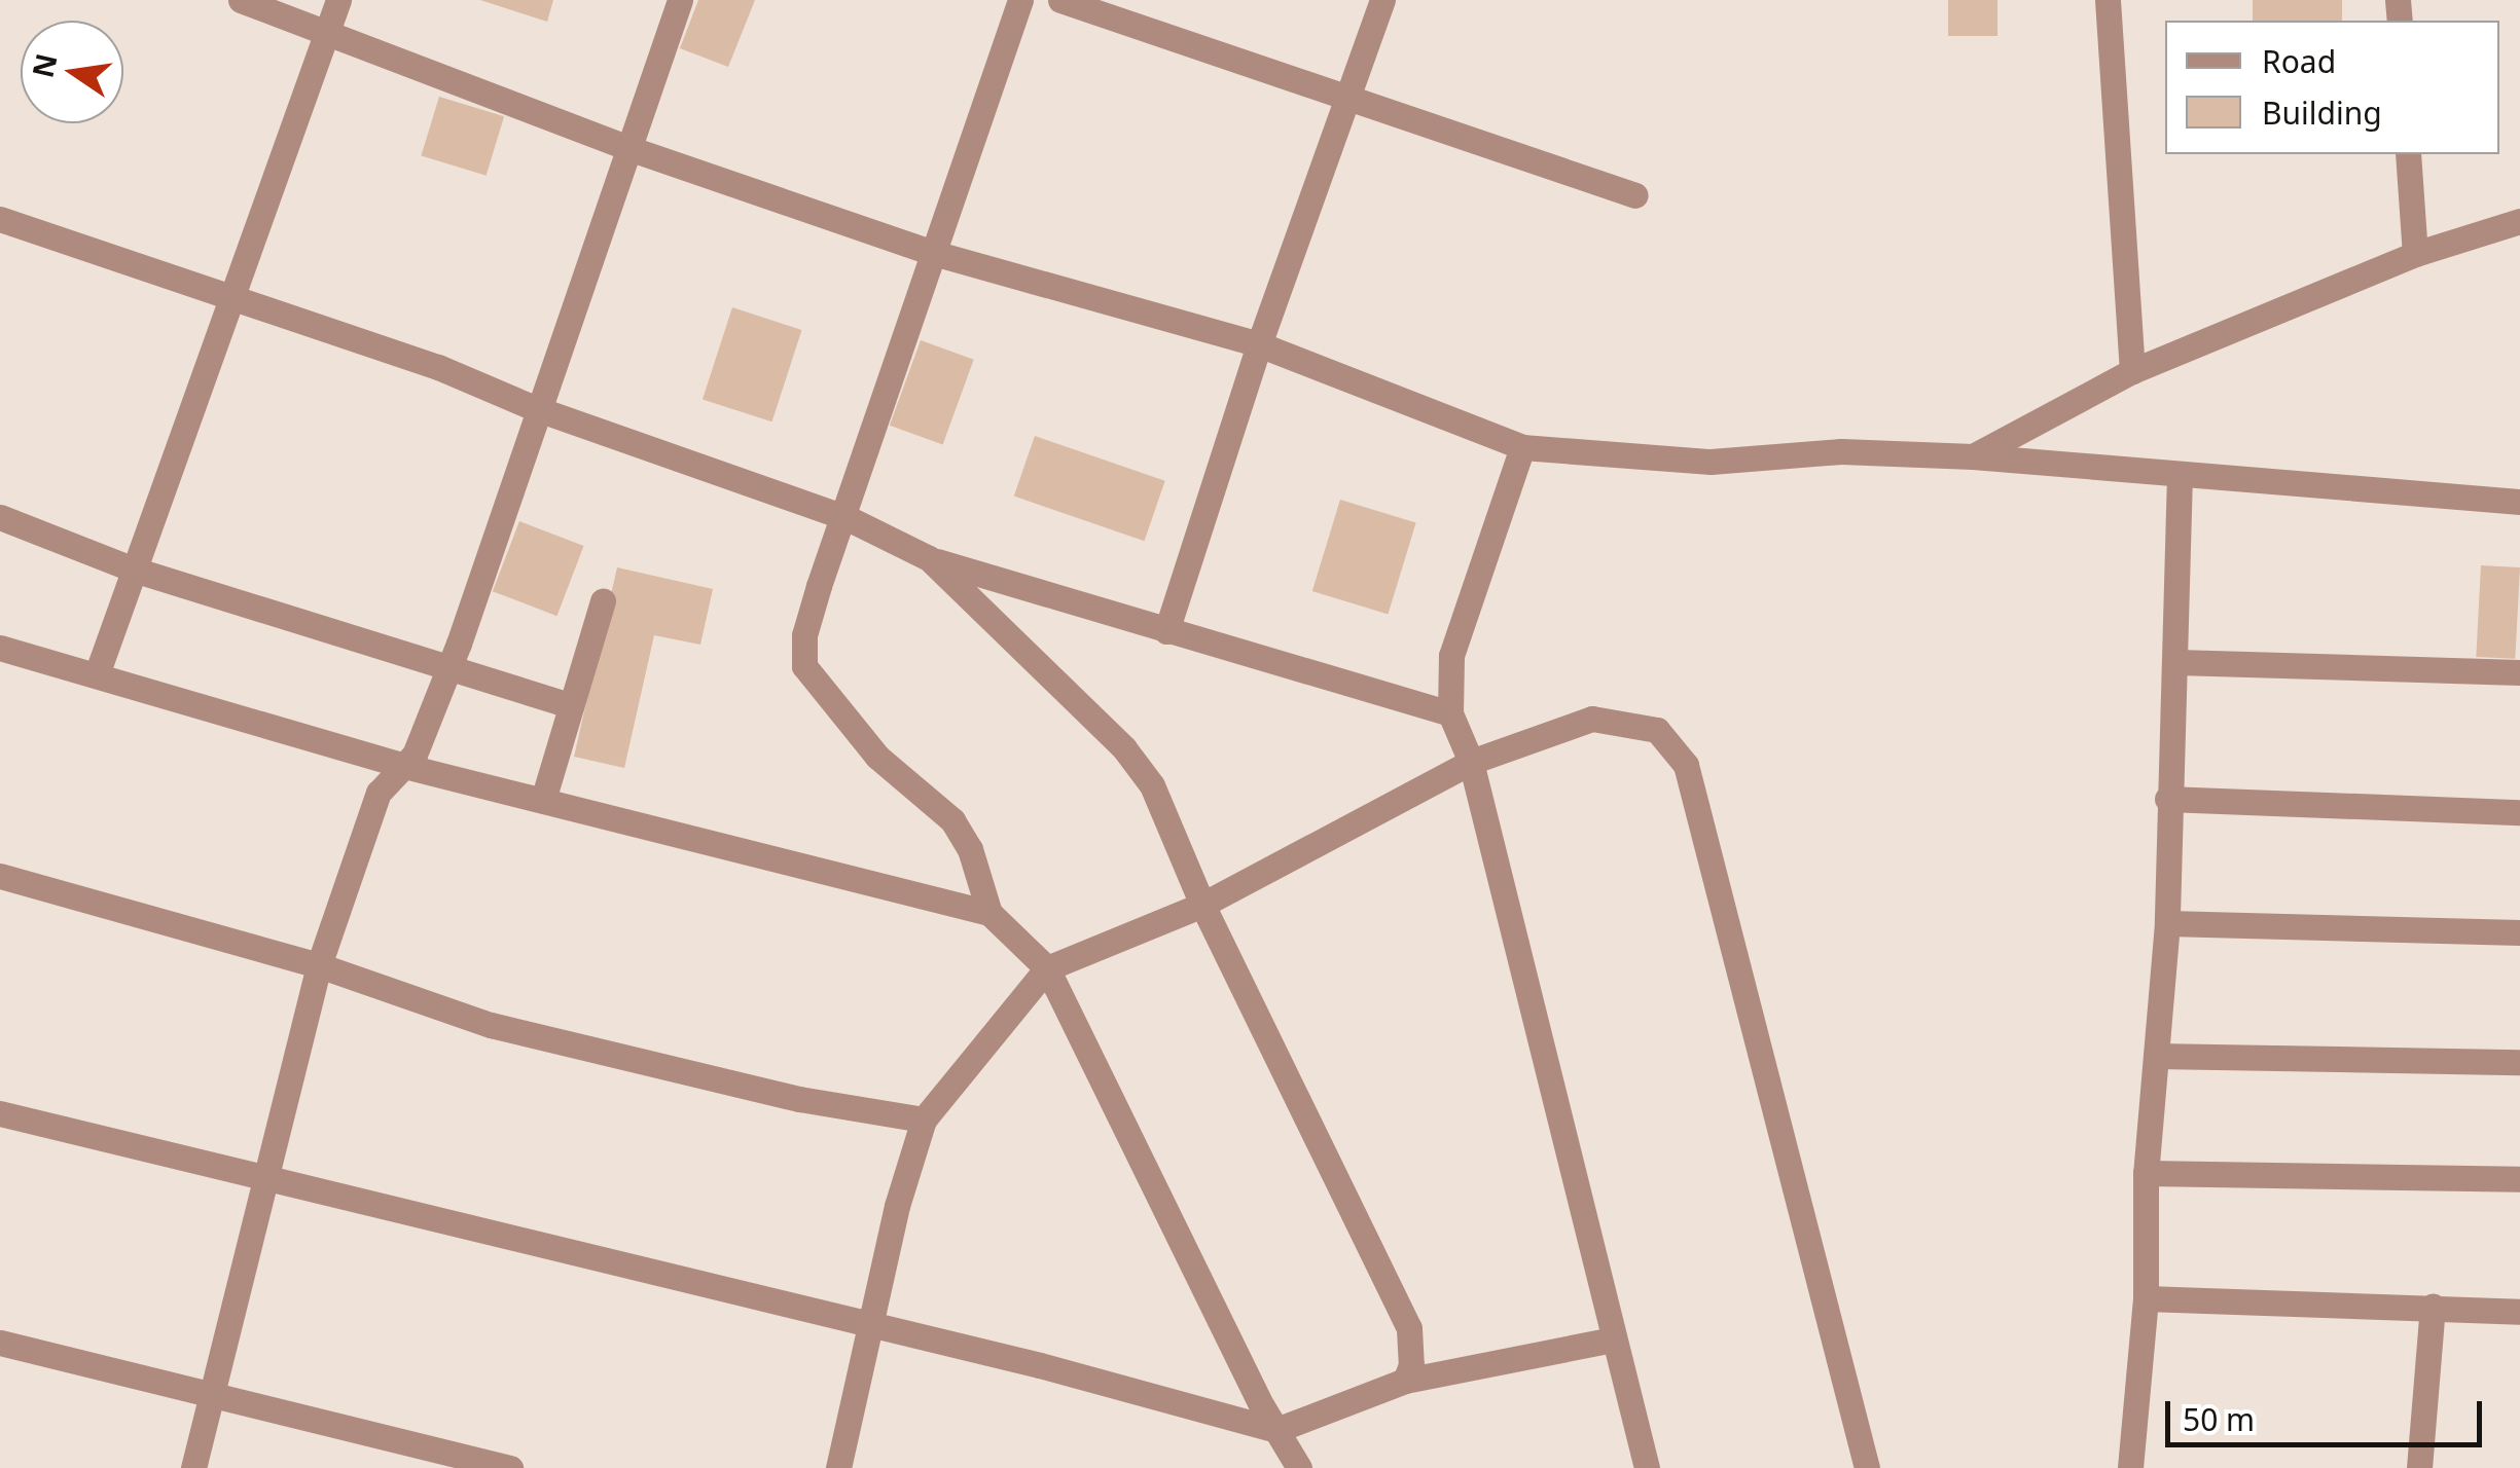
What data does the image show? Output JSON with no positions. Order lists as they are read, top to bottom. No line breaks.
{"legend":["Road","Building"],"scale_bar":"50 m","north":"left"}
